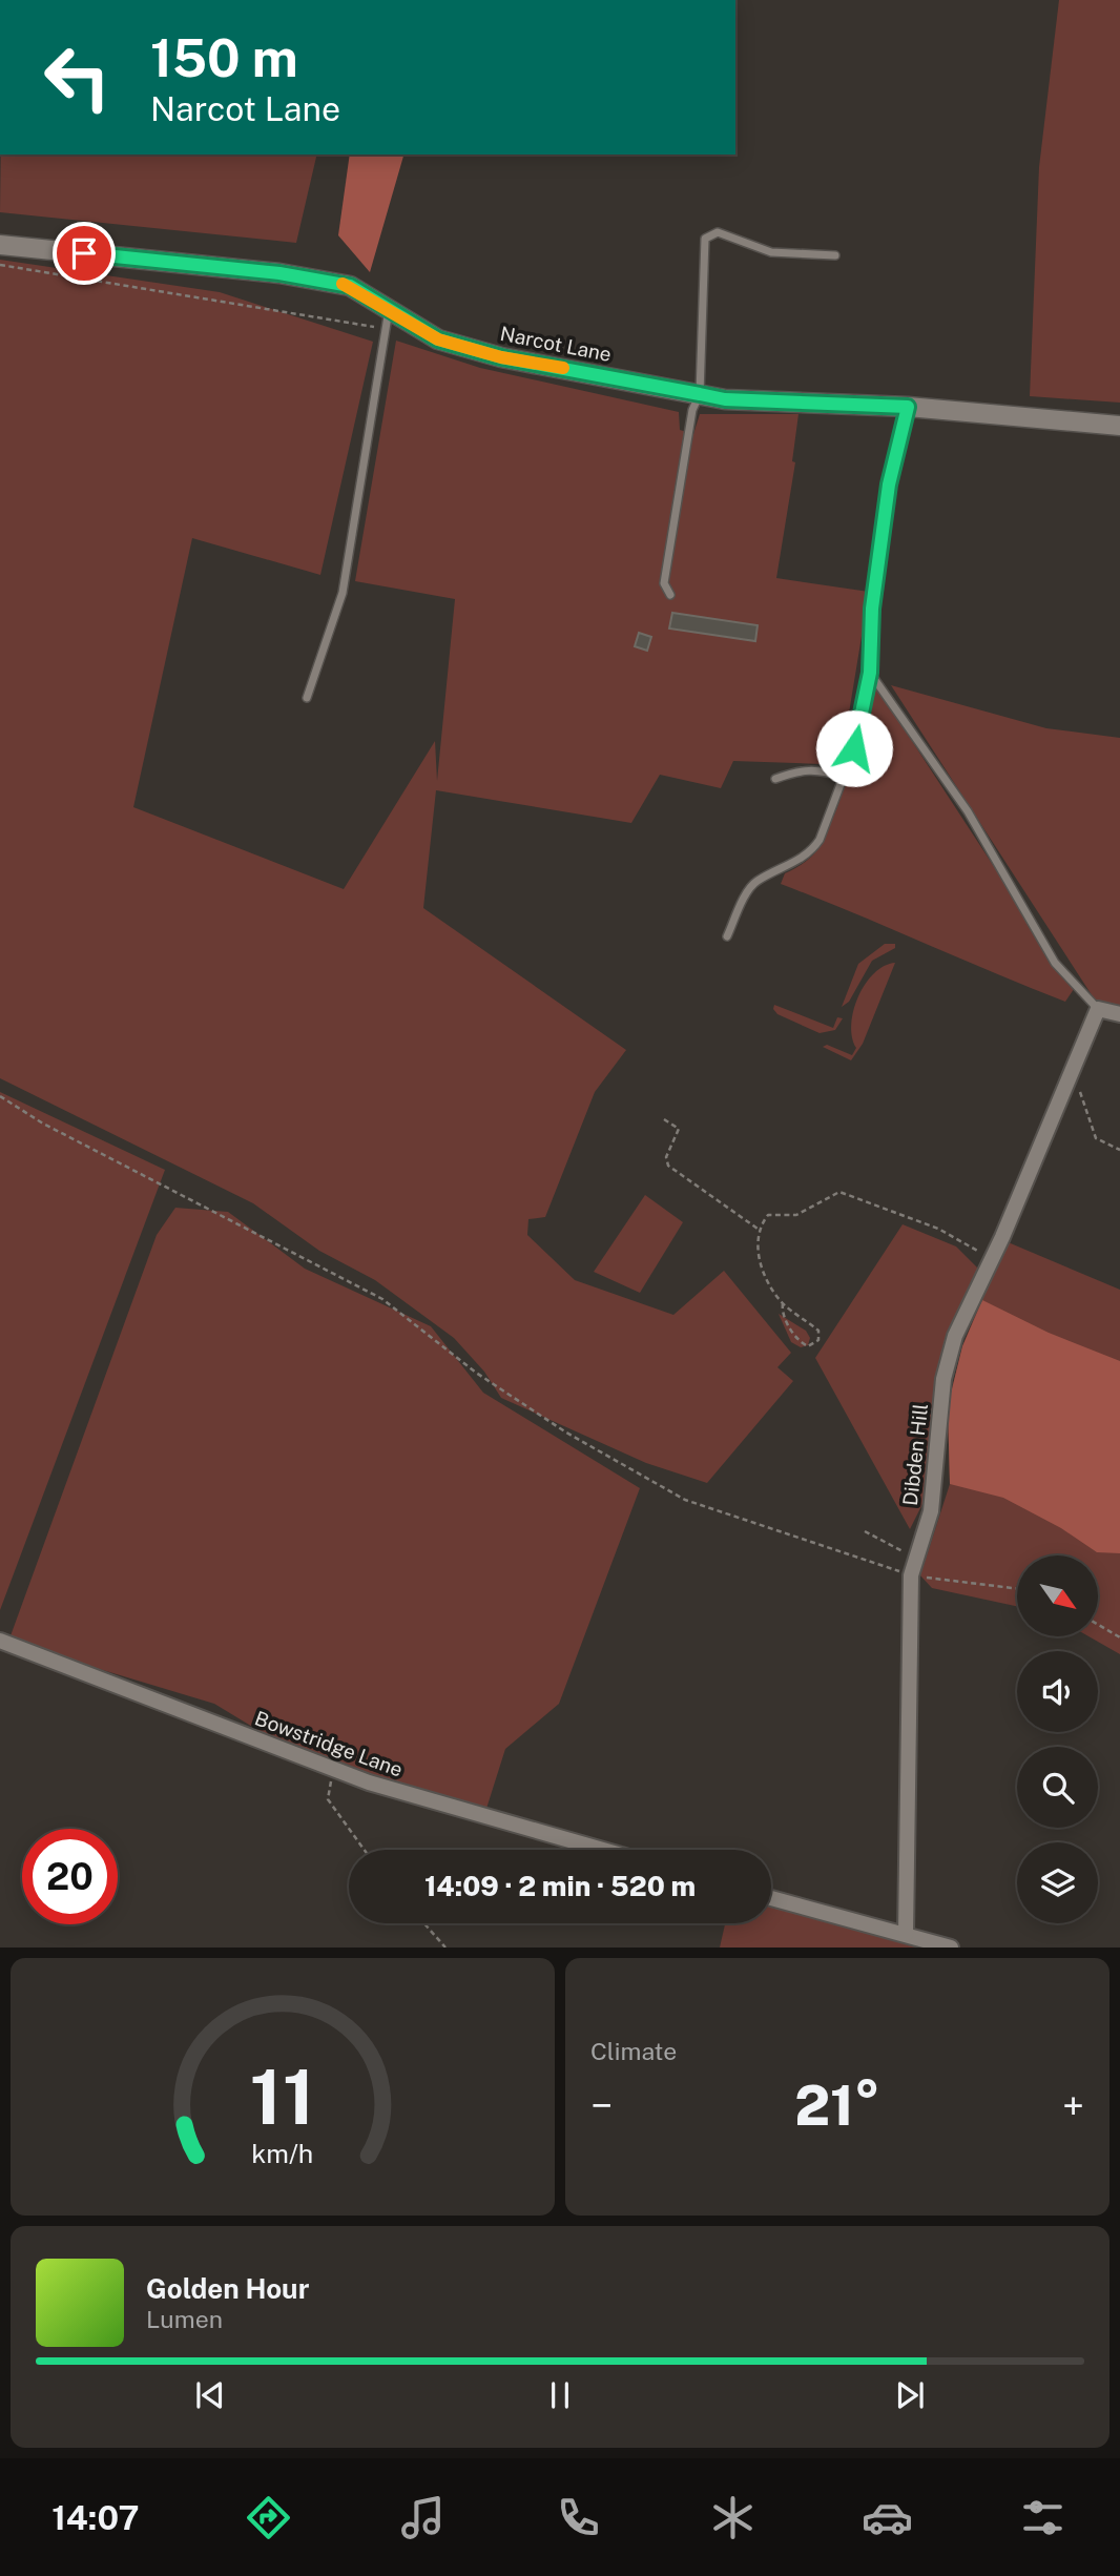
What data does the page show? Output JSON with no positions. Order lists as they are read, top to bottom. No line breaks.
{"streets":{"street":["Narcot Lane","Dibden Hill","Bowstridge Lane"]},"north":"bottom right","page":{"turn":["150 m","Narcot Lane"],"limit":"20","trip":"14:09 · 2 min · 520 m","tile":"Climate","heat":["−","21°","+"],"song":["Golden Hour","Lumen"],"tabs":"14:07","gauge":["11","km/h"]}}
